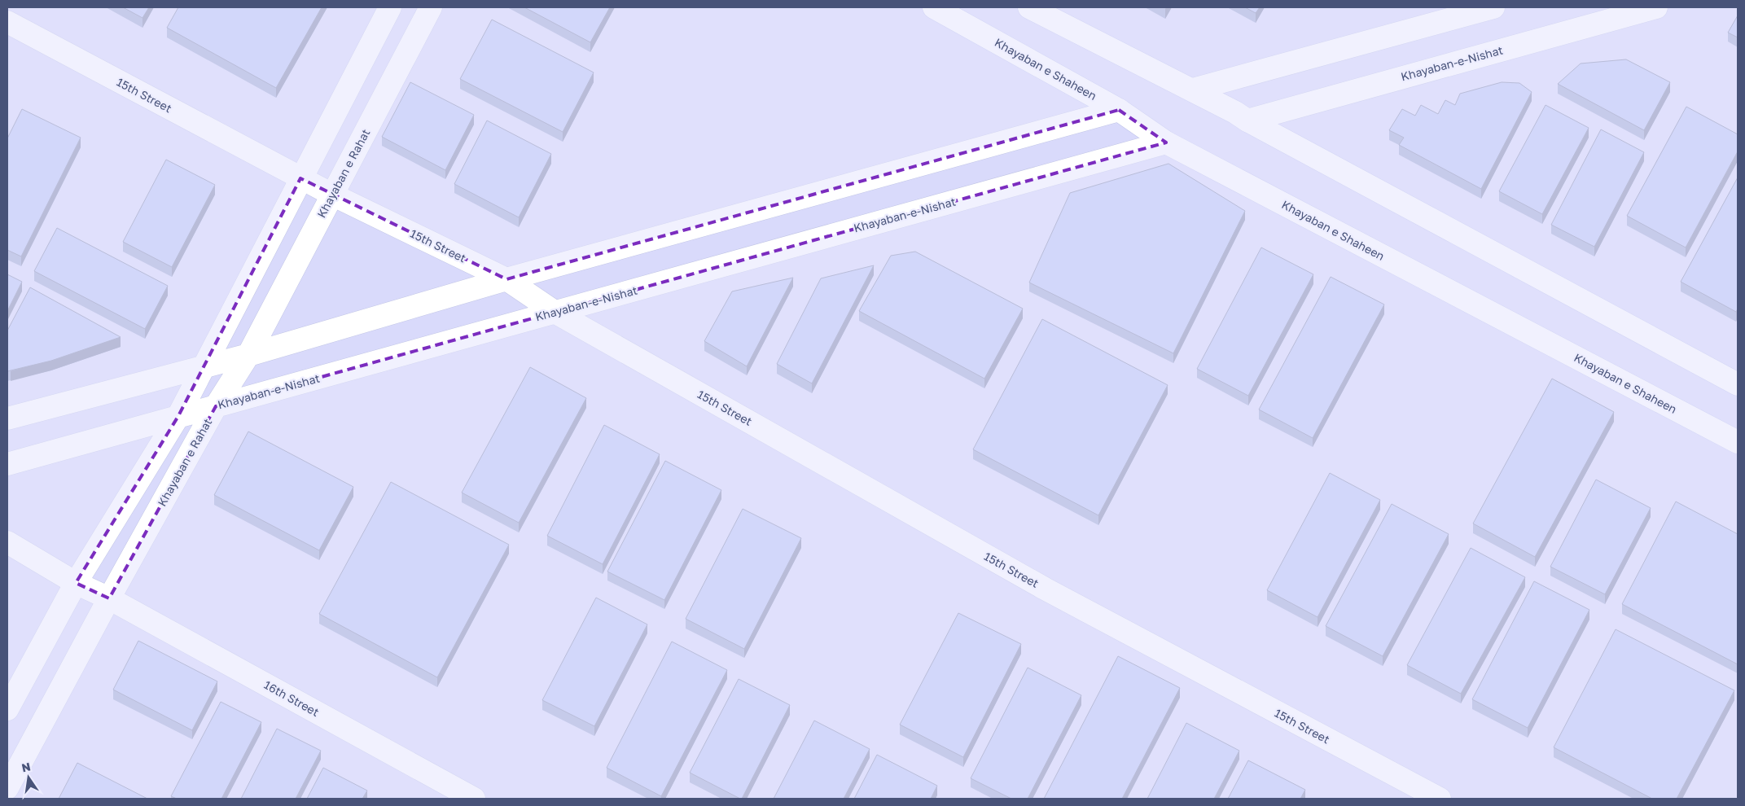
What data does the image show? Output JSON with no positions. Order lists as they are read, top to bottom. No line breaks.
{"streets":{"street":["Khayaban-e-Nishat","Khayaban e Shaheen","15th Street","Khayaban e Rahat","16th Street"]},"crossings":[["Khayaban-e-Nishat","Khayaban e Shaheen"],["Khayaban-e-Nishat","15th Street"],["Khayaban-e-Nishat","Khayaban e Rahat"],["15th Street","Khayaban e Rahat"],["Khayaban e Rahat","16th Street"]],"north":"top"}
